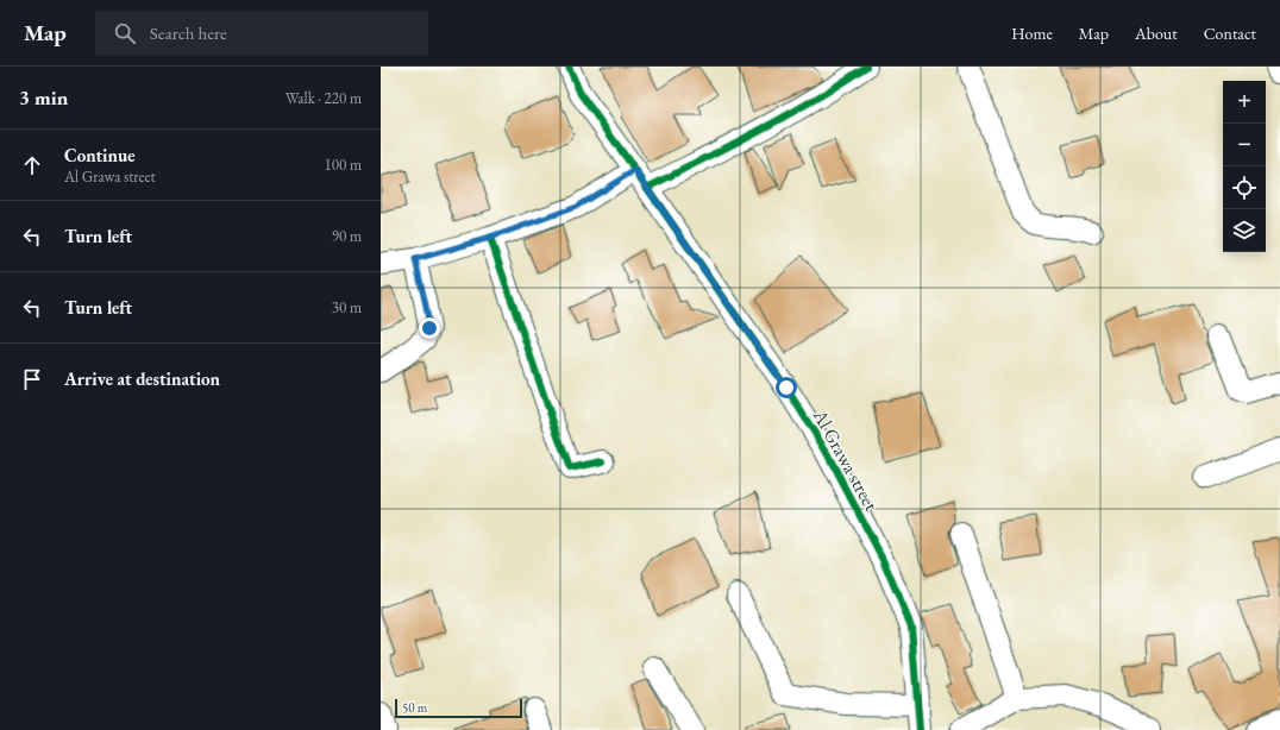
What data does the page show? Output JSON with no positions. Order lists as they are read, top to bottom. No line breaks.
{"streets":{"street":["Al Grawa street"]},"scale_bar":"50 m","page":{"header":"Map","search":"Search here","nav":["Home","Map","About","Contact"],"heading":["3 min","Walk · 220 m"],"map_buttons":["+","−"],"list":[["Continue","Al Grawa street","100 m"],["Turn left","90 m"],["Turn left","30 m"],"Arrive at destination"],"scale":"50 m"}}
